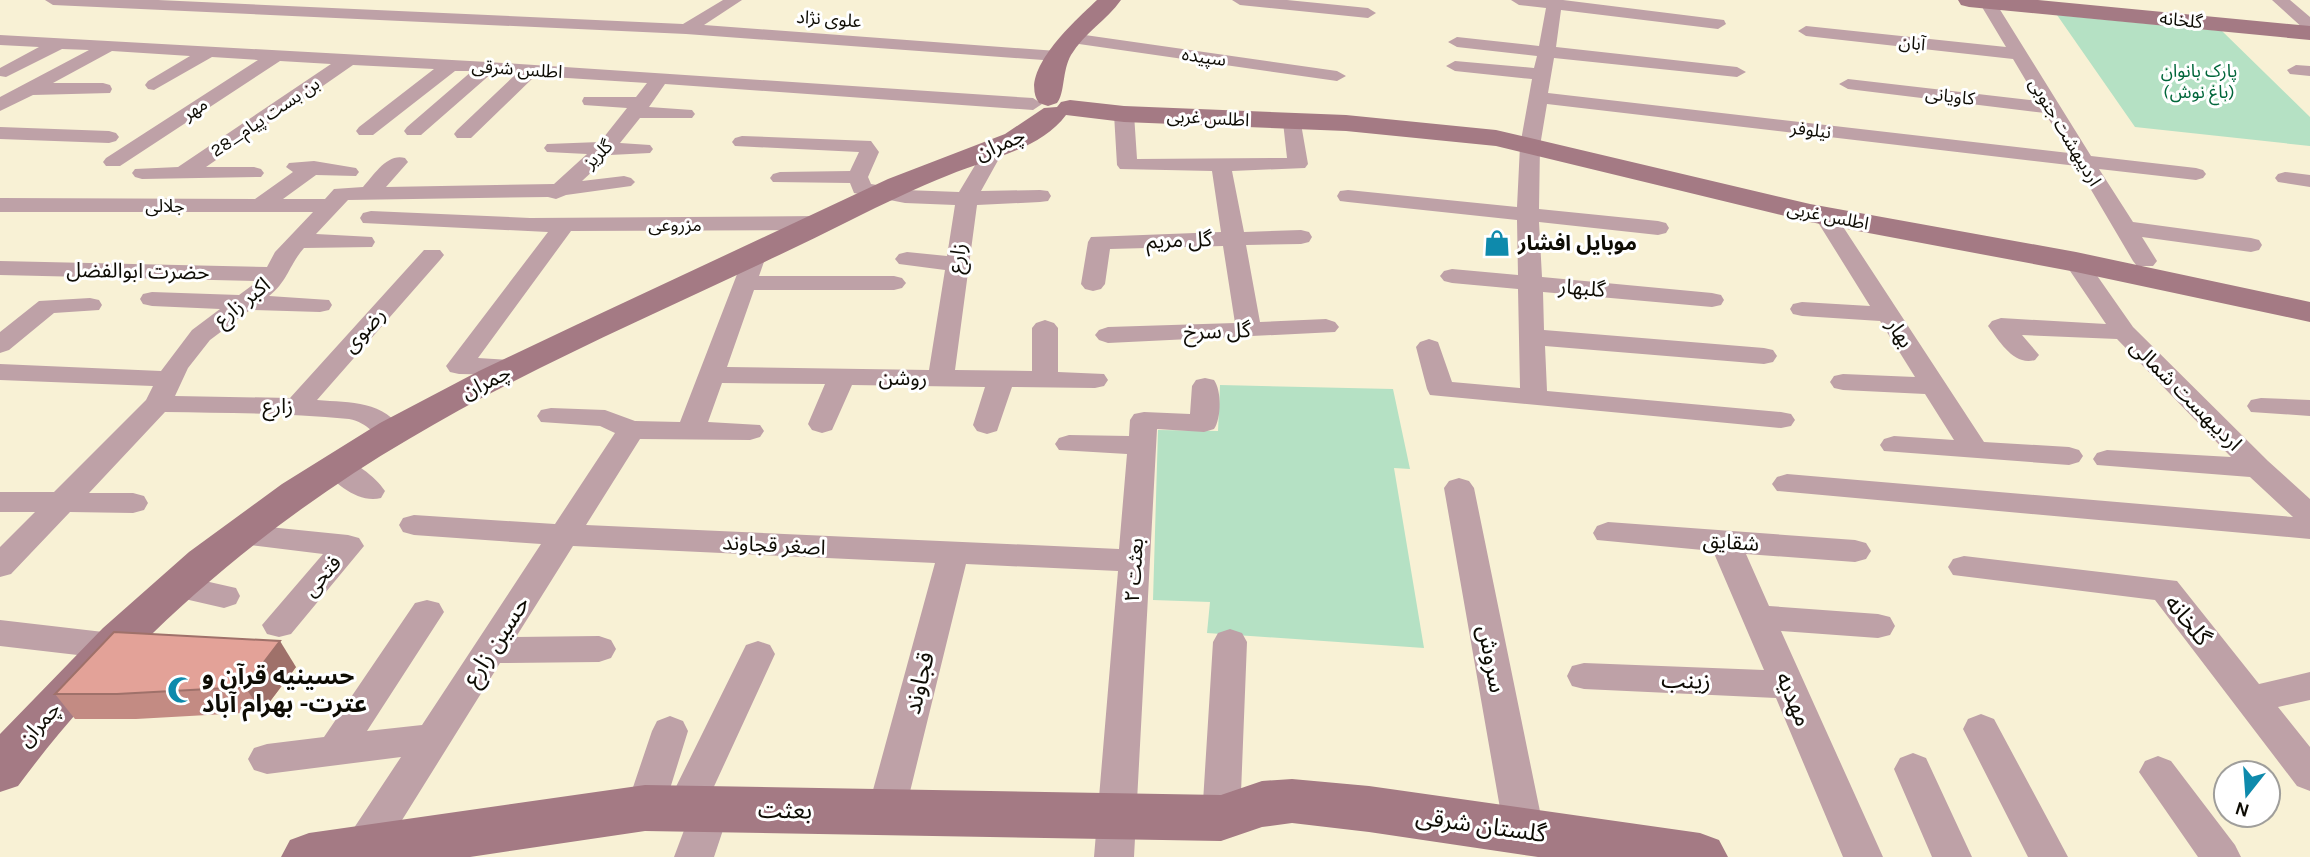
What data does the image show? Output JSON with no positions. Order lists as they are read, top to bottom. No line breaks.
{"streets":{"street":["علوی نژاد","گلخانه","آبان","سپیده","اطلس شرقی","کاویانی","مهر","بن بست پیام_28","اطلس غربی","نیلوفر","اردیبهشت جنوبی","چمران","گلریز","جلالی","مزروعی","گل مریم","زارع","حضرت ابوالفضل","گلبهار","اکبر زارع","رضوی","گل سرخ","بهار","روشن","اردیبهست شمالی","شقایق","اصغر قجاوند","بعثت ۲","فتحی","حسین زارع","سروش","زینب","قجاوند","مهدیه","بعثت","گلستان شرقی"]},"crossings":[["علوی نژاد","سپیده"],["گلخانه","اردیبهشت جنوبی"],["آبان","اردیبهشت جنوبی"],["اطلس شرقی","مهر"],["اطلس شرقی","بن بست پیام_28"],["اطلس شرقی","اطلس غربی"],["اطلس شرقی","چمران"],["اطلس شرقی","گلریز"],["کاویانی","اردیبهشت جنوبی"],["اطلس غربی","اردیبهشت جنوبی"],["اطلس غربی","چمران"],["اطلس غربی","بهار"],["اطلس غربی","اردیبهست شمالی"],["نیلوفر","اردیبهشت جنوبی"],["چمران","مزروعی"],["چمران","زارع"],["چمران","فتحی"],["گلریز","مزروعی"],["جلالی","اکبر زارع"],["زارع","اکبر زارع"],["زارع","رضوی"],["زارع","روشن"],["حضرت ابوالفضل","اکبر زارع"],["شقایق","مهدیه"],["اصغر قجاوند","بعثت ۲"],["اصغر قجاوند","حسین زارع"],["اصغر قجاوند","قجاوند"],["بعثت ۲","بعثت"],["حسین زارع","بعثت"],["سروش","گلستان شرقی"],["زینب","مهدیه"],["قجاوند","بعثت"],["بعثت","گلستان شرقی"]],"parks":["پارک بانوان (باغ نوش)"],"places":{"shop":["موبایل افشار"],"mosque":["حسینیه قرآن و عترت- بهرام آباد"]},"north":"bottom"}
